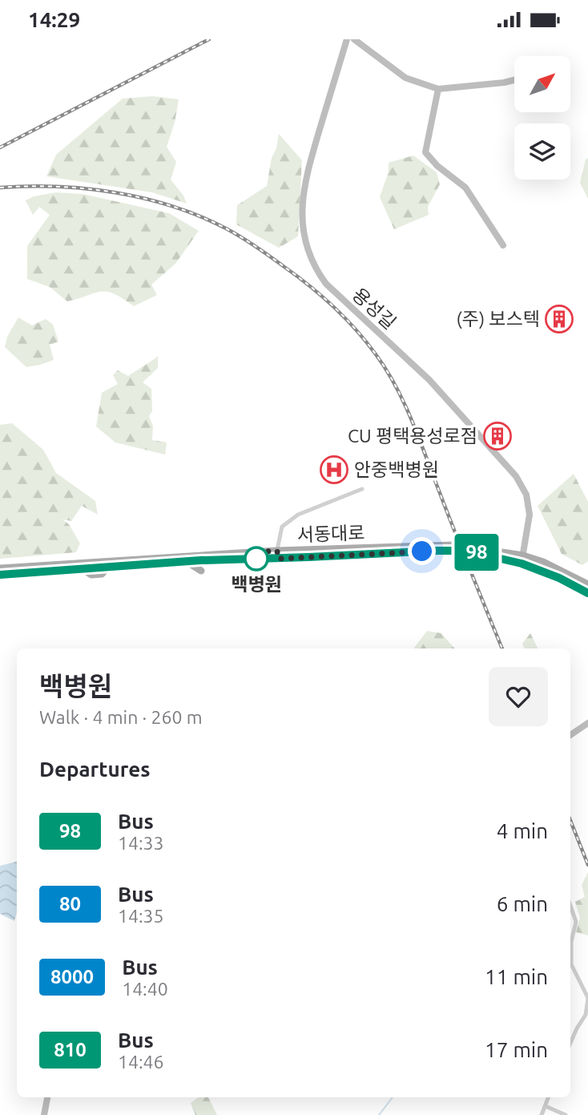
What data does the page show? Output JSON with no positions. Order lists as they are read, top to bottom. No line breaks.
{"streets":{"main road":["서동대로"],"street":["용성길"]},"crossings":[["용성길","서동대로"]],"places":{"building":["(주) 보스텍","CU 평택용성로점"],"hospital":["안중백병원"],"other":["백병원"]},"lines":["bus line 98"],"north":"top right","page":{"status":"14:29","on_map":"98","heading":[["백병원","Walk · 4 min · 260 m"],"Departures"],"list":[{"mark":"98","name":"Bus","note":"14:33","value":"4 min"},{"mark":"80","name":"Bus","note":"14:35","value":"6 min"},{"mark":"8000","name":"Bus","note":"14:40","value":"11 min"},{"mark":"810","name":"Bus","note":"14:46","value":"17 min"}]}}
